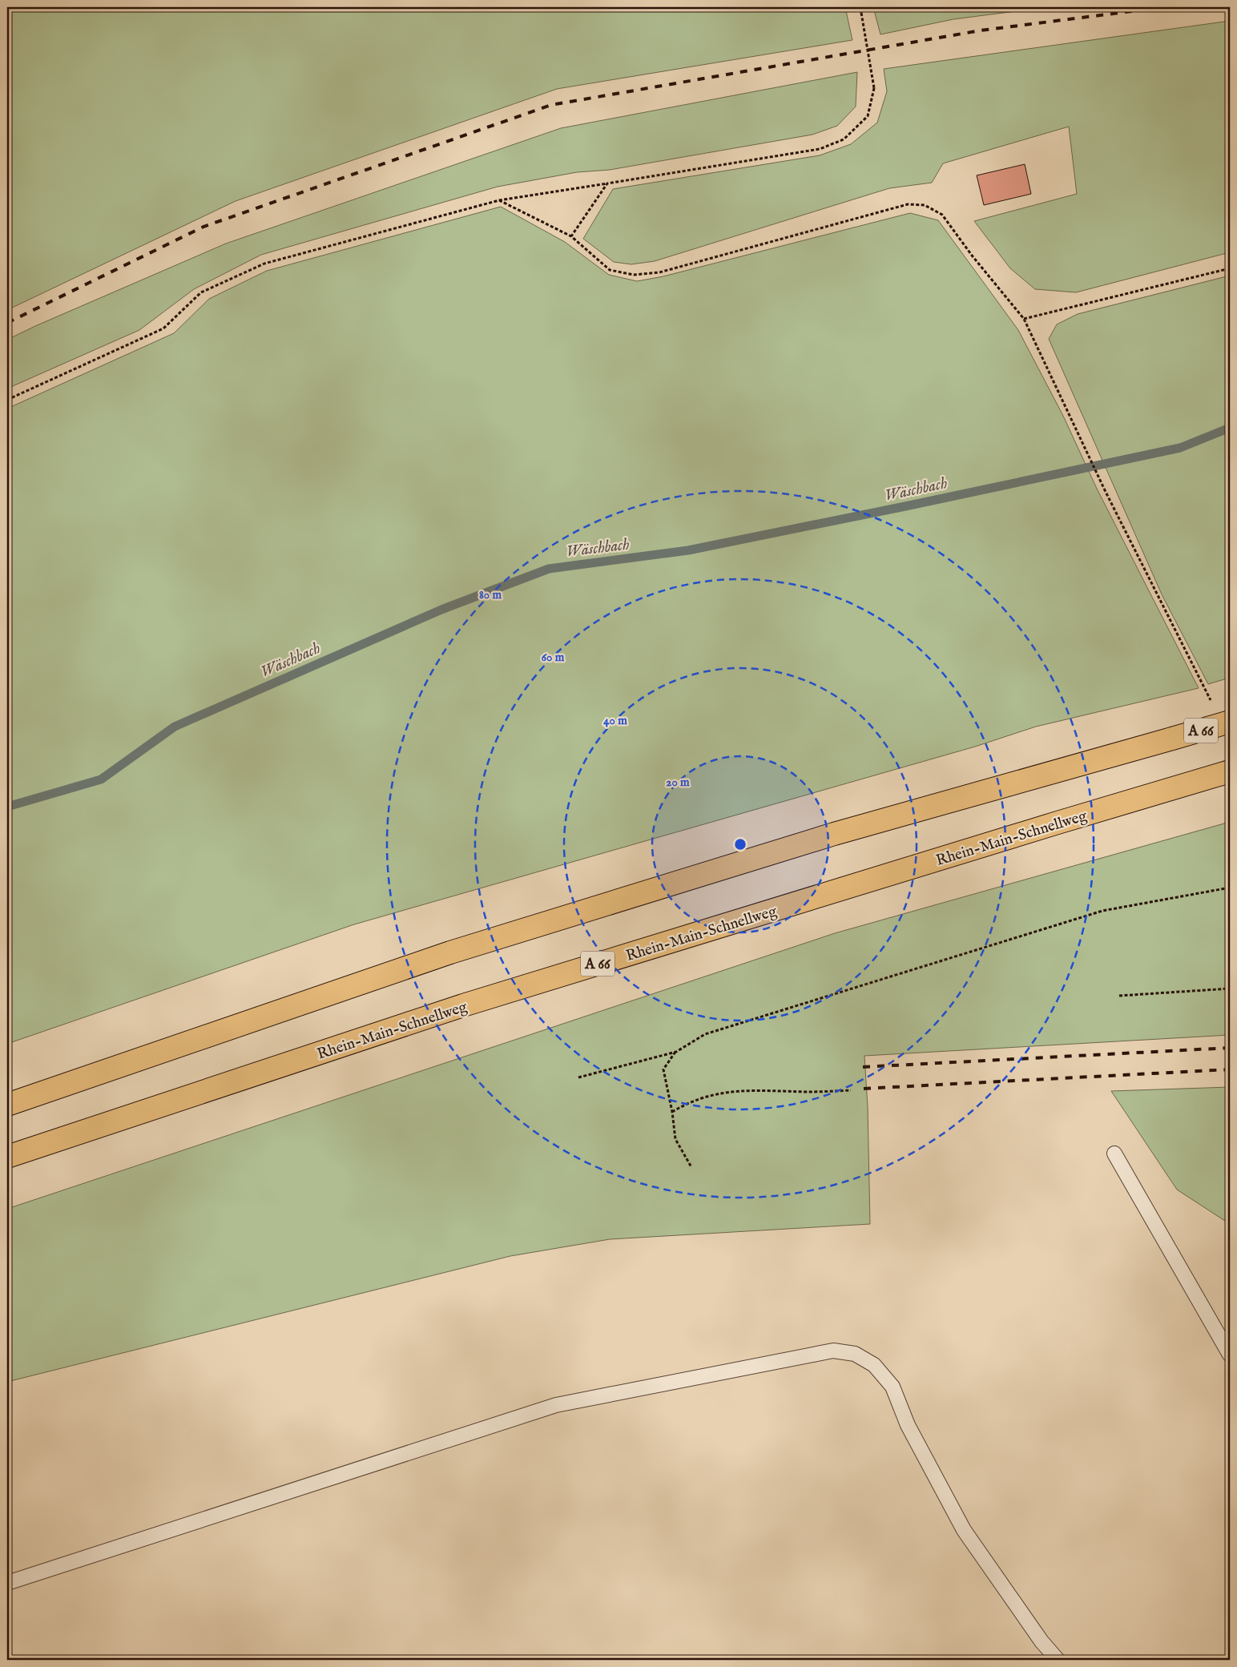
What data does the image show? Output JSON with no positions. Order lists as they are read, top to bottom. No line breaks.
{"streets":{"highway":["A 66","Rhein-Main-Schnellweg"]},"water":["Wäschbach"],"rings":["80 m","60 m","40 m","20 m"]}
